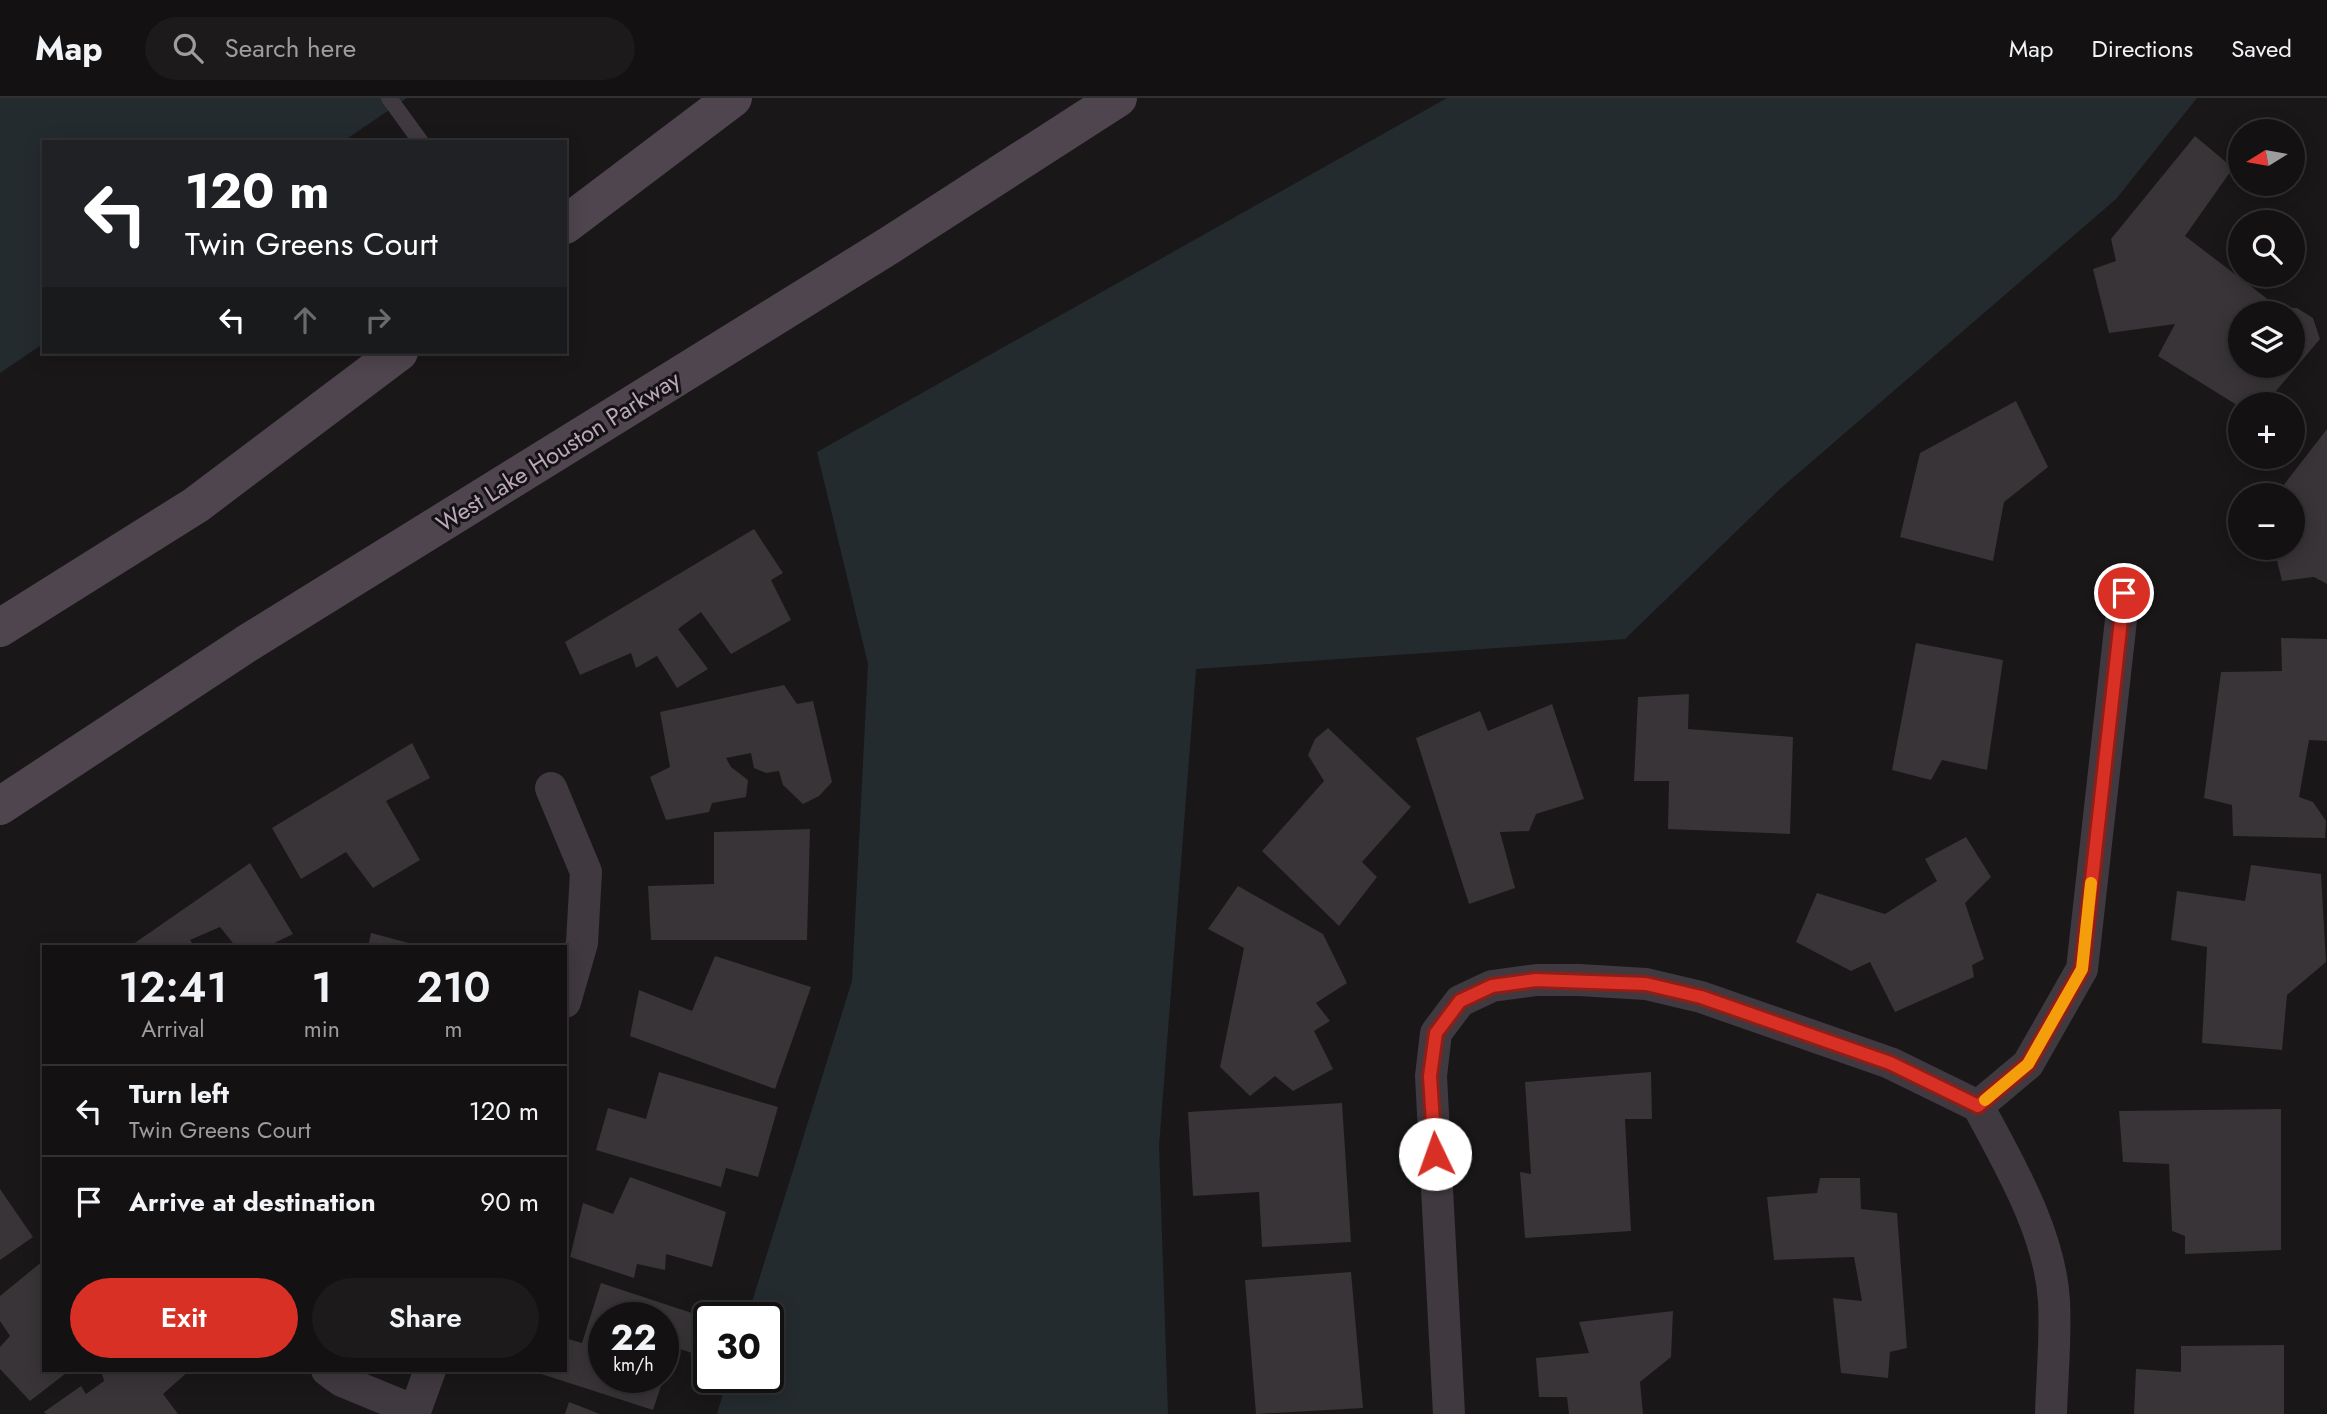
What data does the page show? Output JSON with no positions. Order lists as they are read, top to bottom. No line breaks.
{"streets":{"main road":["West Lake Houston Parkway"]},"north":"left","page":{"header":"Map","search":"Search here","nav":["Map","Directions","Saved"],"map_buttons":["+","−"],"turn":["120 m","Twin Greens Court"],"eta":["12:41","Arrival","1","min","210","m"],"list":[{"name":"Turn left","note":"Twin Greens Court","value":"120 m"},{"name":"Arrive at destination","value":"90 m"}],"buttons":["Exit","Share"],"speed":"22 km/h","limit":"30"}}
